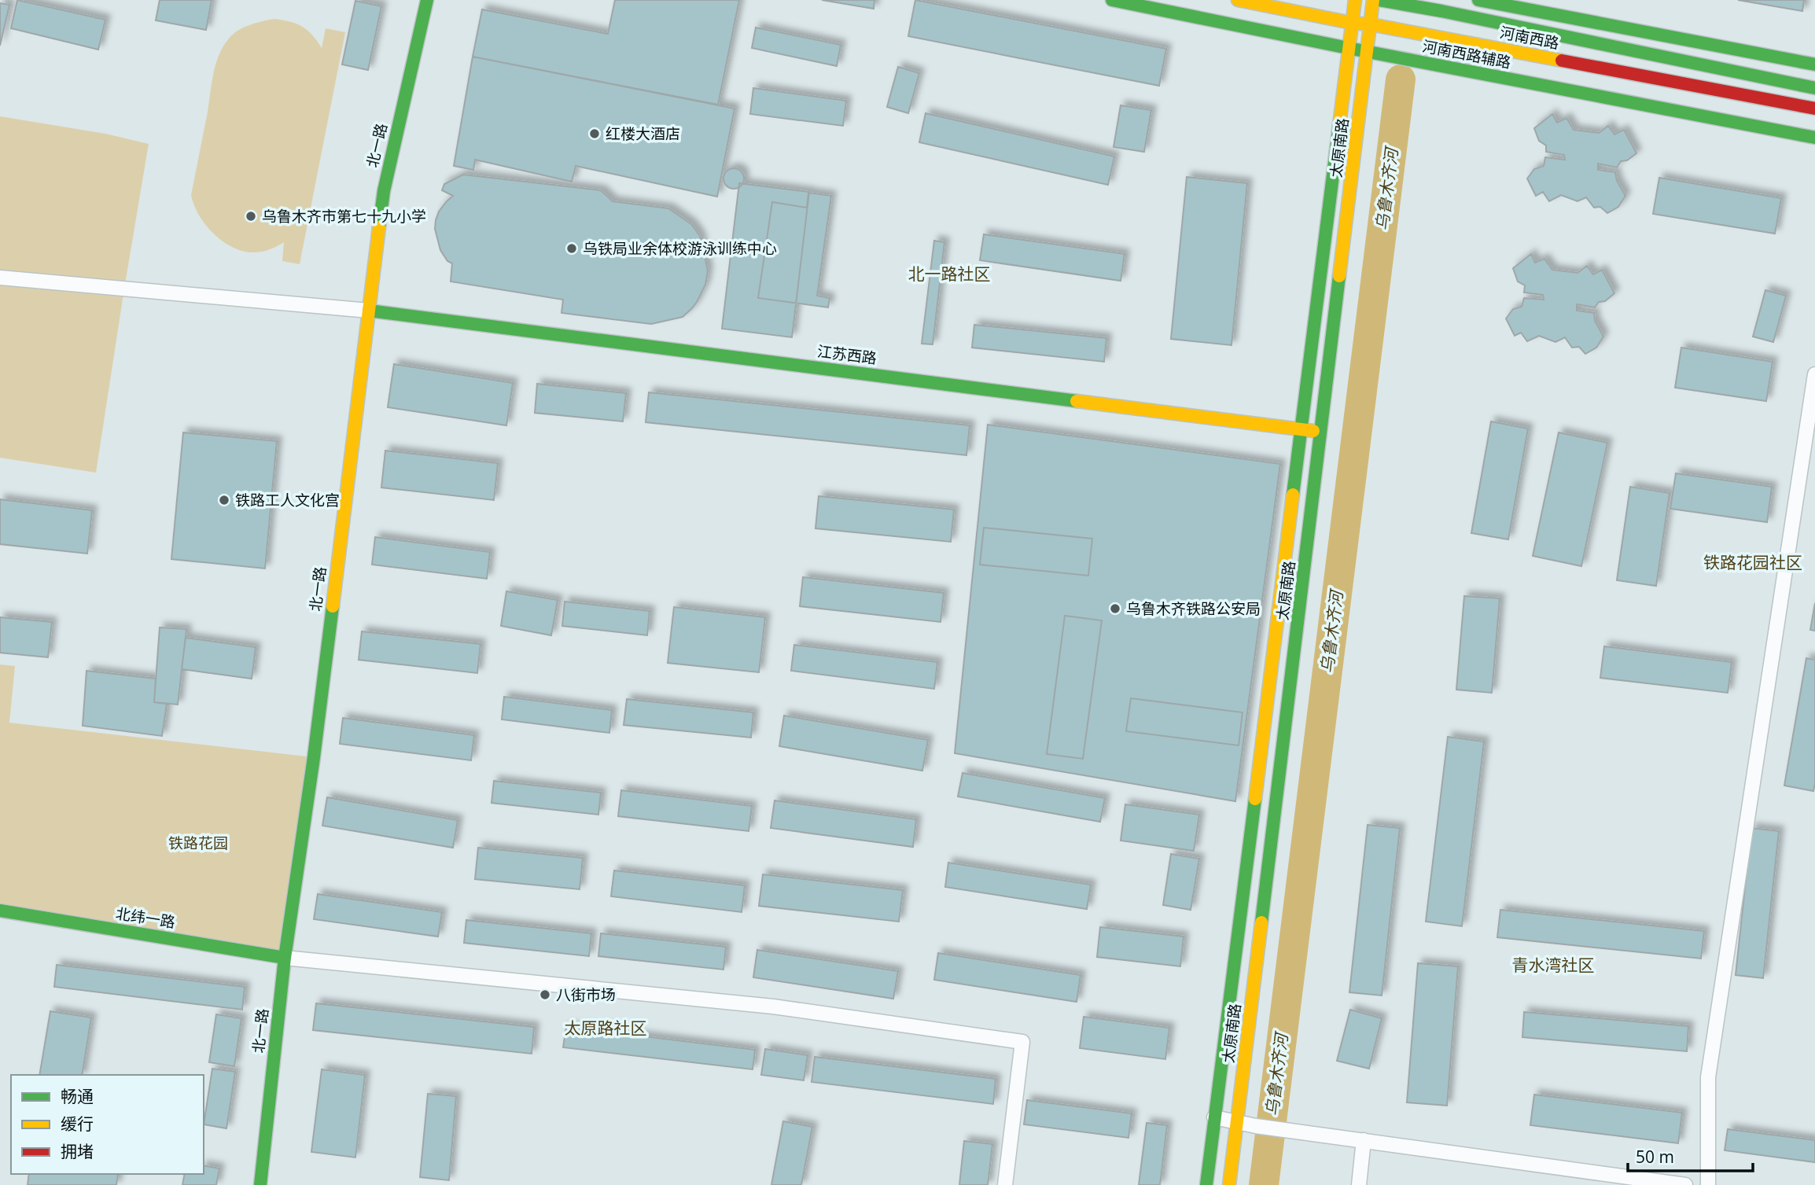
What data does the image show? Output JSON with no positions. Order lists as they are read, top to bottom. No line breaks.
{"streets":{"street":["河南西路","河南西路辅路","北一路","太原南路","江苏西路","北纬一路"]},"crossings":[["河南西路","太原南路"],["河南西路辅路","太原南路"],["北一路","江苏西路"],["北一路","北纬一路"],["太原南路","江苏西路"]],"districts":["北一路社区","铁路花园社区","青水湾社区","太原路社区"],"water":["乌鲁木齐河"],"parks":["铁路花园"],"places":["红楼大酒店","乌鲁木齐市第七十九小学","乌铁局业余体校游泳训练中心","铁路工人文化宫","乌鲁木齐铁路公安局","八街市场"],"legend":["畅通","缓行","拥堵"],"scale_bar":"50 m"}
